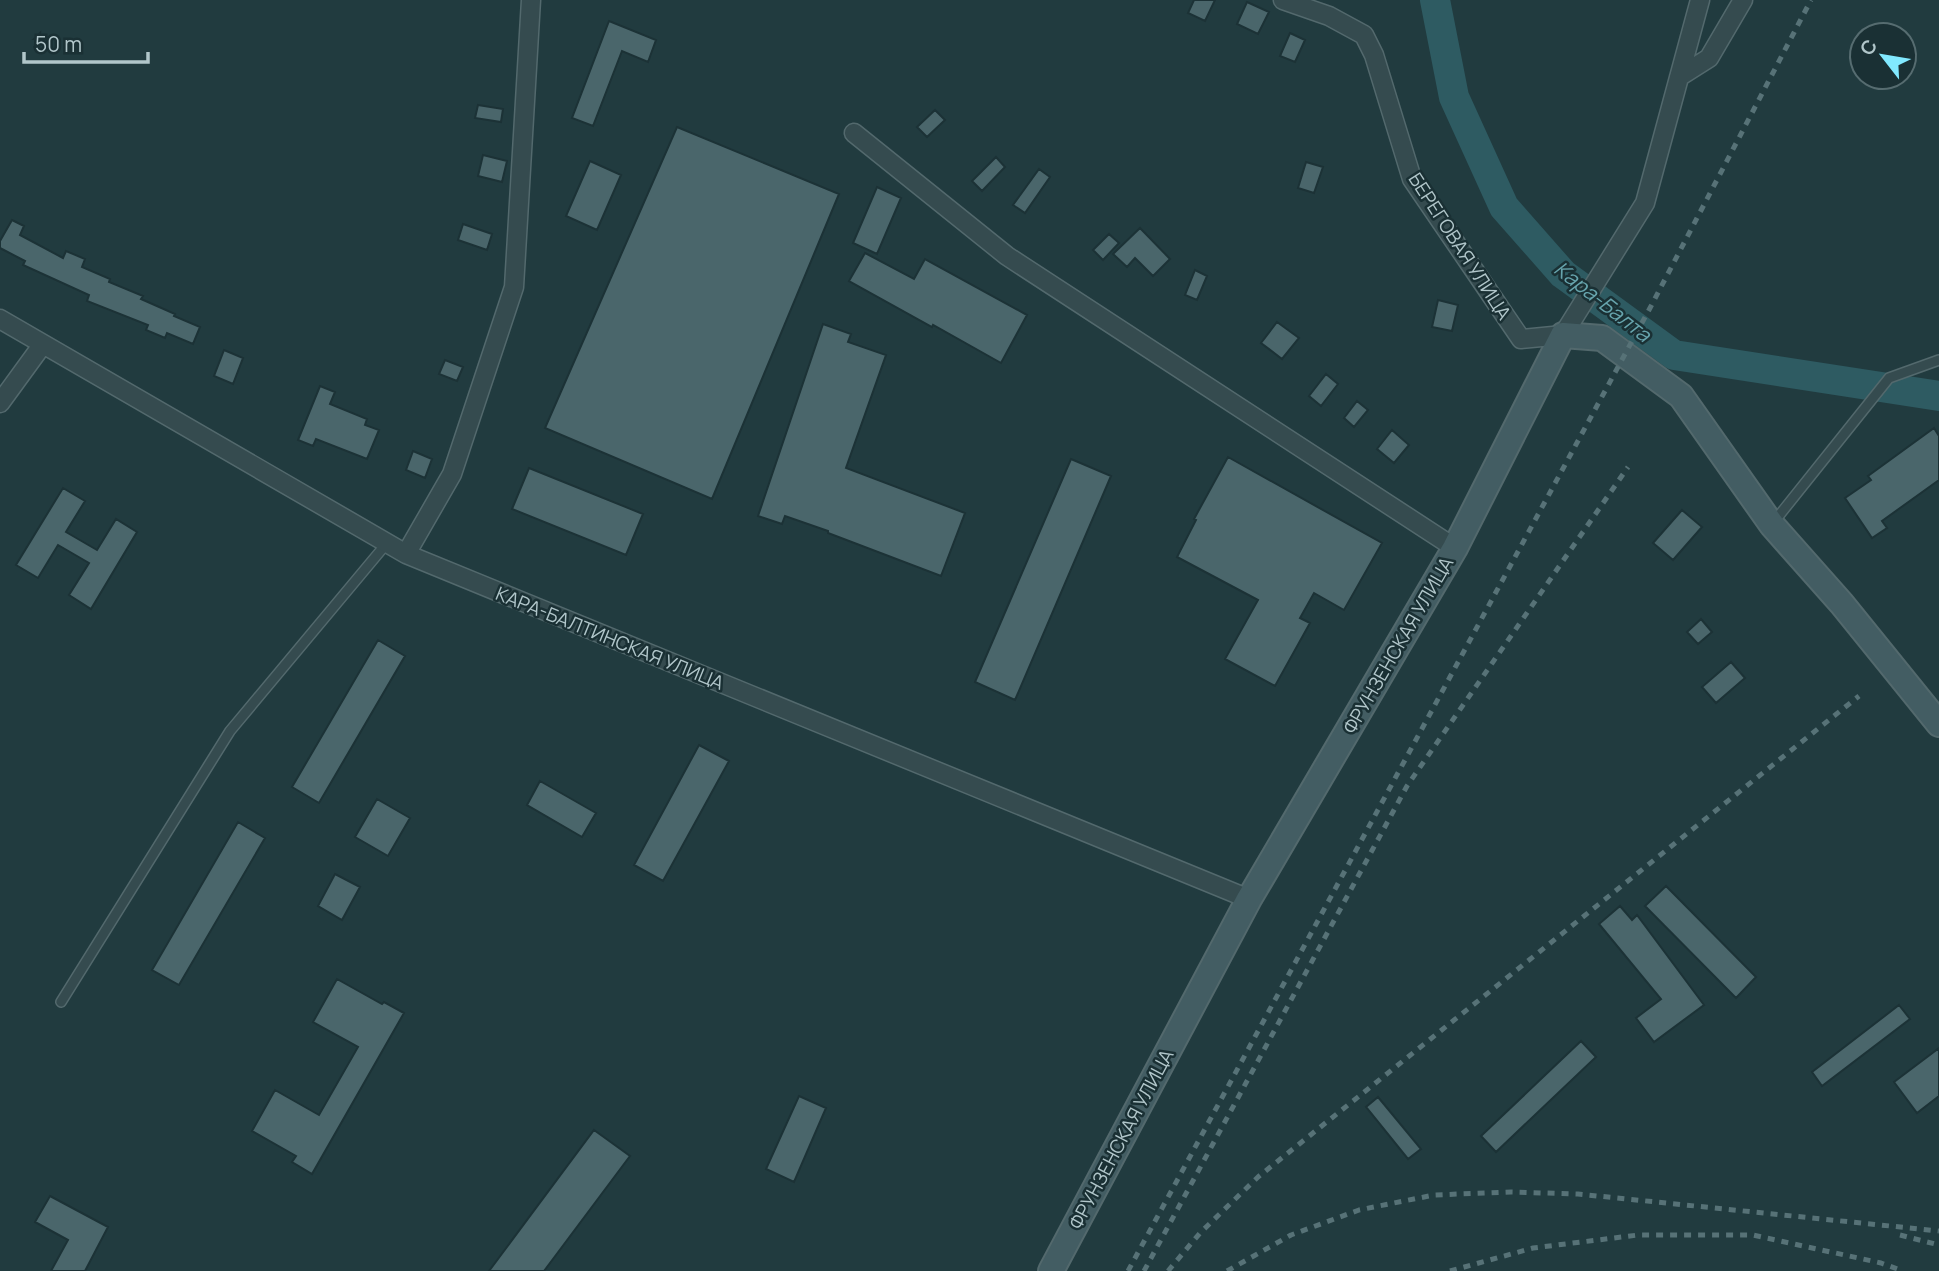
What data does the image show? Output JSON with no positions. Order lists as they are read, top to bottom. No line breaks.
{"streets":{"street":["БЕРЕГОВАЯ УЛИЦА","КАРА-БАЛТИНСКАЯ УЛИЦА","ФРУНЗЕНСКАЯ УЛИЦА"]},"crossings":[["БЕРЕГОВАЯ УЛИЦА","ФРУНЗЕНСКАЯ УЛИЦА"],["КАРА-БАЛТИНСКАЯ УЛИЦА","ФРУНЗЕНСКАЯ УЛИЦА"]],"water":["Кара-Балта"],"scale_bar":"50 m","north":"top left"}
